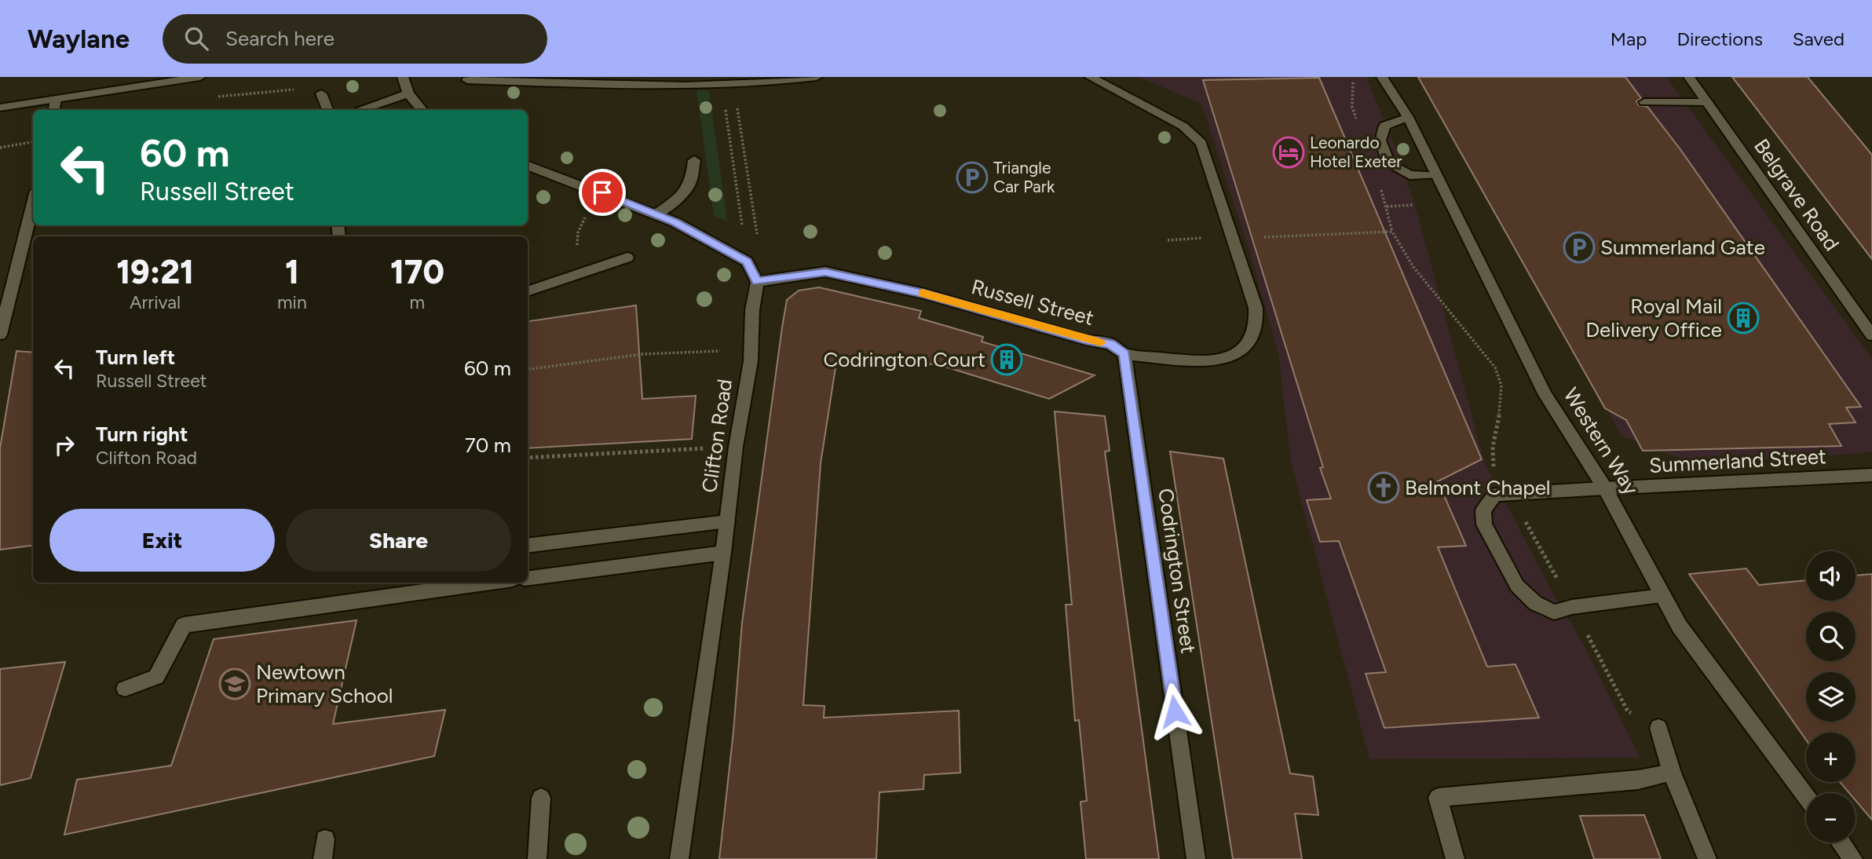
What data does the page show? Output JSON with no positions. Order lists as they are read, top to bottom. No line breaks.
{"streets":{"street":["Belgrave Road","Russell Street","Clifton Road","Western Way","Summerland Street","Codrington Street"]},"crossings":[["Russell Street","Clifton Road"],["Russell Street","Codrington Street"],["Western Way","Summerland Street"]],"places":{"hotel":["Leonardo Hotel Exeter"],"parking":["Triangle Car Park","Summerland Gate"],"building":["Royal Mail Delivery Office","Codrington Court"],"church":["Belmont Chapel"],"school or university":["Newtown Primary School"]},"page":{"header":"Waylane","search":"Search here","nav":["Map","Directions","Saved"],"turn":["60 m","Russell Street"],"eta":["19:21","Arrival","1","min","170","m"],"list":[{"name":"Turn left","note":"Russell Street","value":"60 m"},{"name":"Turn right","note":"Clifton Road","value":"70 m"}],"buttons":["Exit","Share"],"map_buttons":["+","−"]}}
